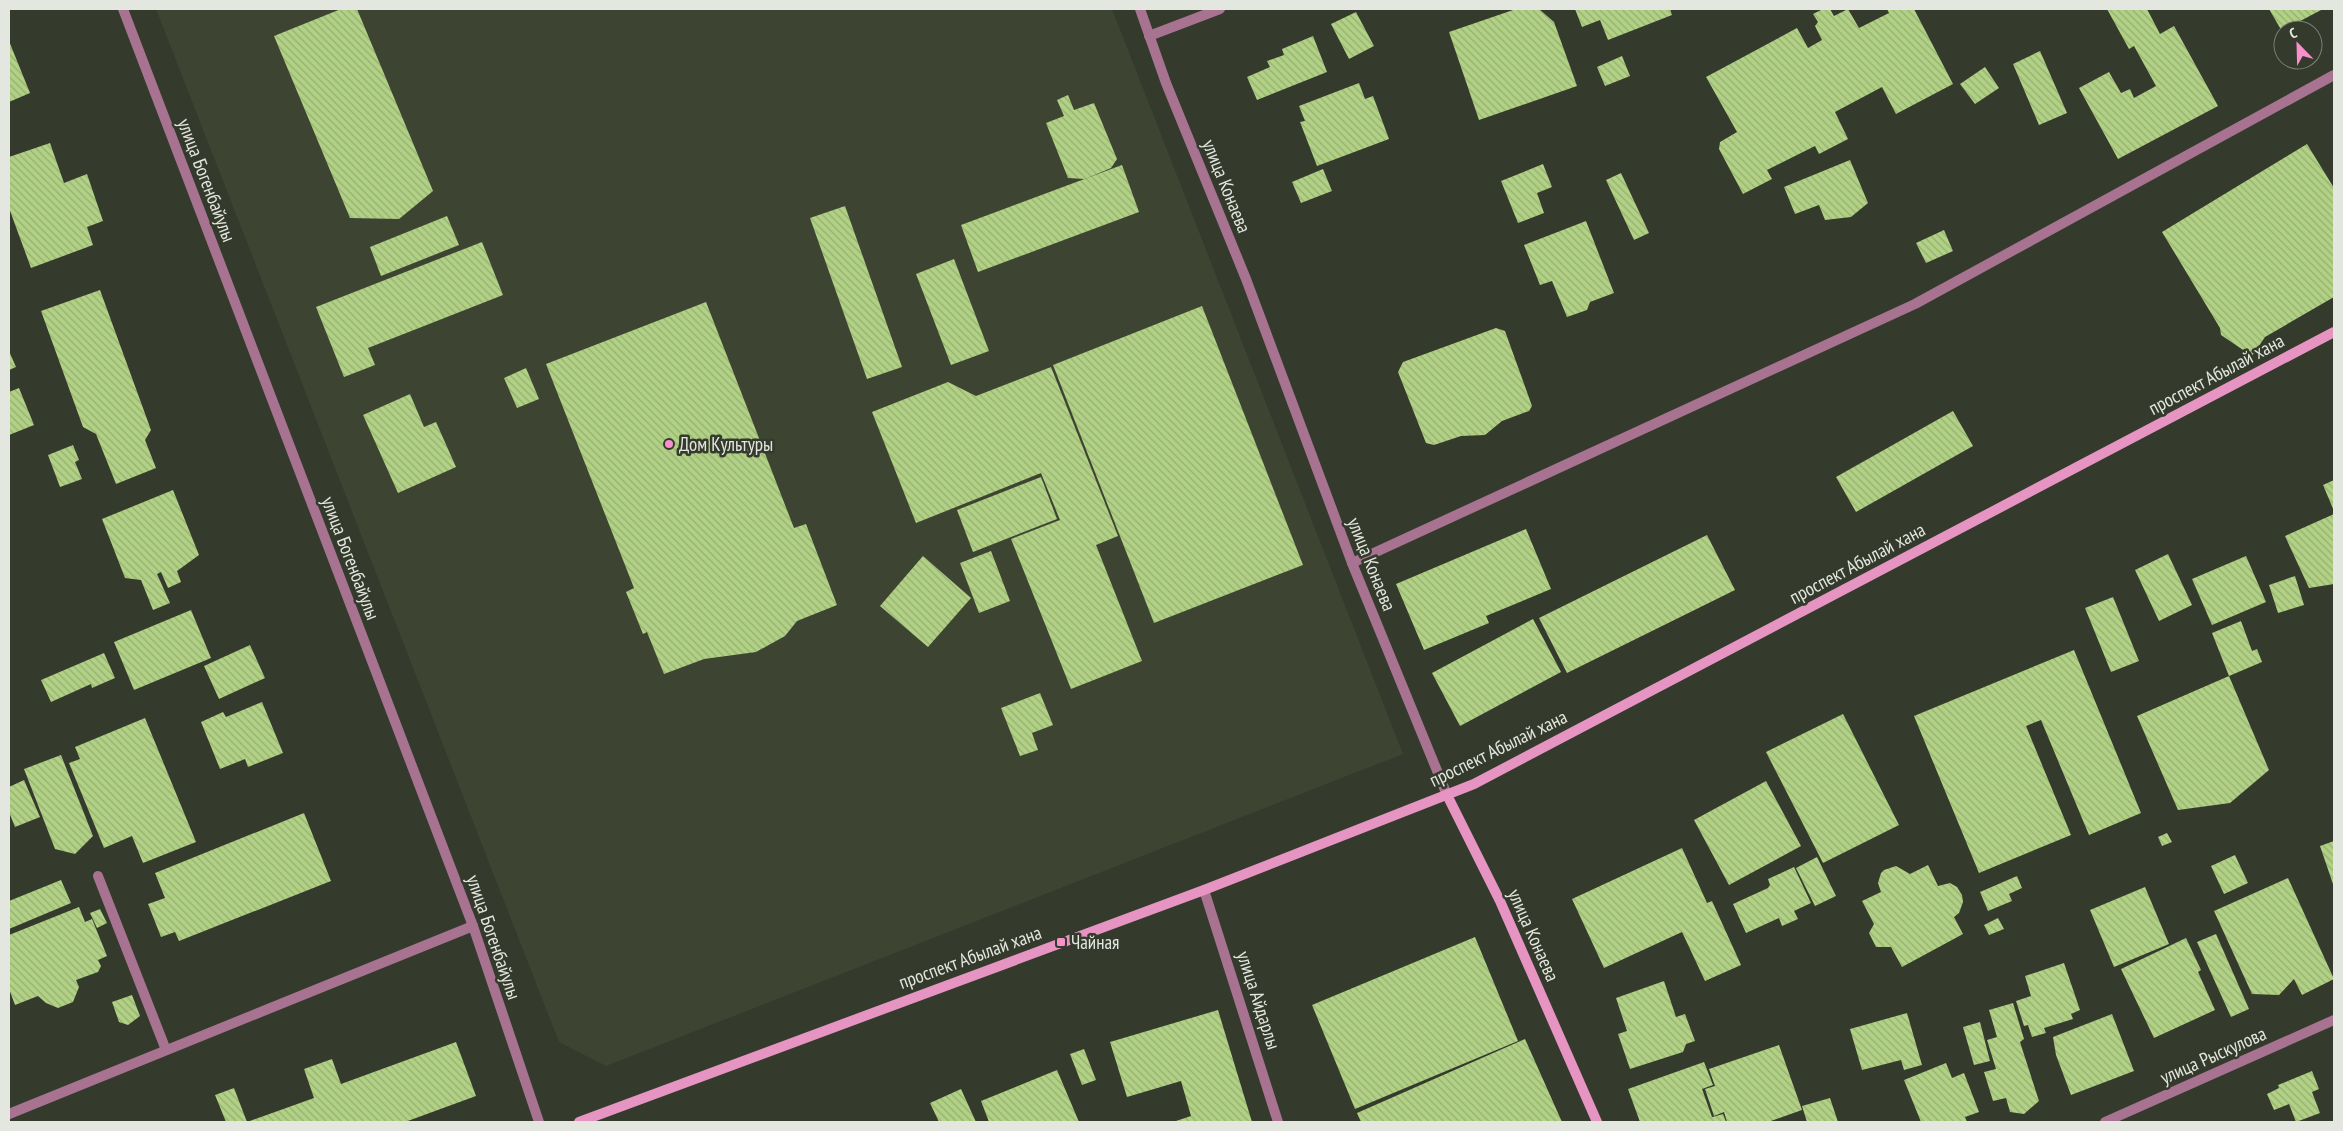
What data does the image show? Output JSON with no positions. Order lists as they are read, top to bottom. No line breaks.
{"streets":{"main road":["улица Конаева","проспект Абылай хана"],"street":["улица Богенбайулы","улица Айдарлы","улица Рыскулова"]},"crossings":[["улица Конаева","проспект Абылай хана"],["проспект Абылай хана","улица Айдарлы"]],"places":{"other":["Дом Культуры"],"transit":["Чайная"]},"north":"top left"}
